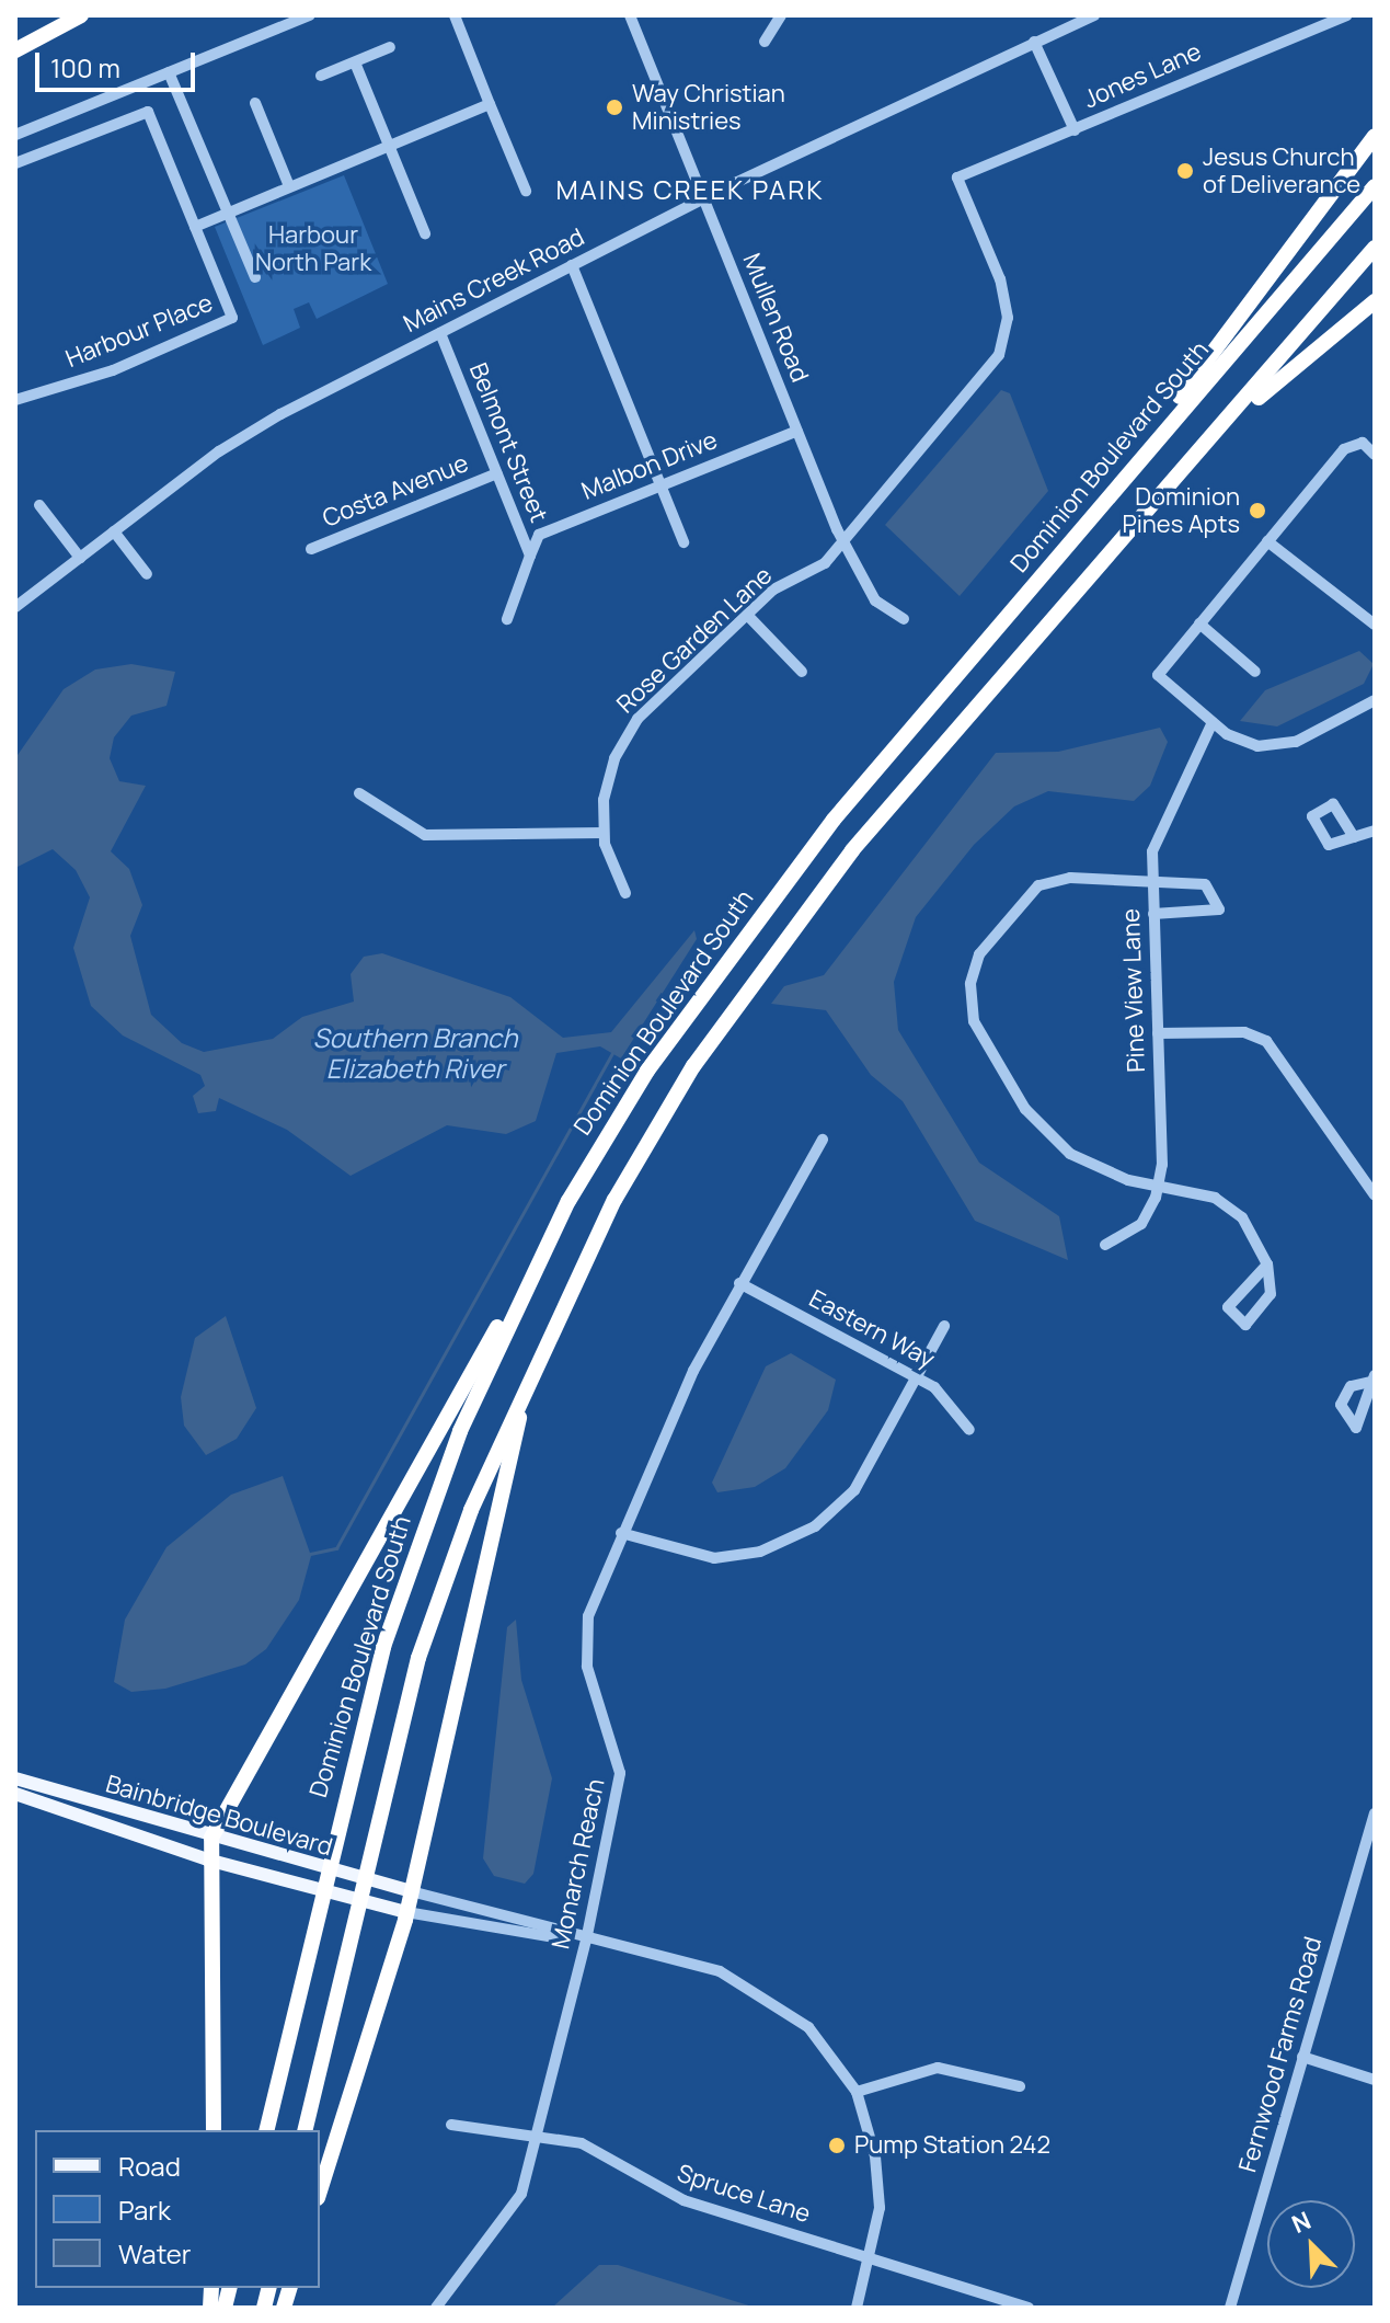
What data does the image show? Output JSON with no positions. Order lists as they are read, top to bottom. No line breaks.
{"streets":{"highway":["Dominion Boulevard South"],"main road":["Bainbridge Boulevard"],"street":["Jones Lane","Mains Creek Road","Mullen Road","Harbour Place","Belmont Street","Malbon Drive","Costa Avenue","Rose Garden Lane","Pine View Lane","Eastern Way","Monarch Reach","Fernwood Farms Road","Spruce Lane"]},"crossings":[["Jones Lane","Rose Garden Lane"],["Mains Creek Road","Mullen Road"],["Mains Creek Road","Belmont Street"],["Mullen Road","Malbon Drive"],["Mullen Road","Rose Garden Lane"],["Belmont Street","Malbon Drive"],["Belmont Street","Costa Avenue"],["Eastern Way","Monarch Reach"],["Monarch Reach","Spruce Lane"]],"districts":["MAINS CREEK PARK"],"water":["Southern Branch Elizabeth River"],"parks":["Harbour North Park"],"places":["Way Christian Ministries","Jesus Church of Deliverance","Dominion Pines Apts","Pump Station 242"],"legend":["Road","Park","Water"],"scale_bar":"100 m","north":"top left"}
